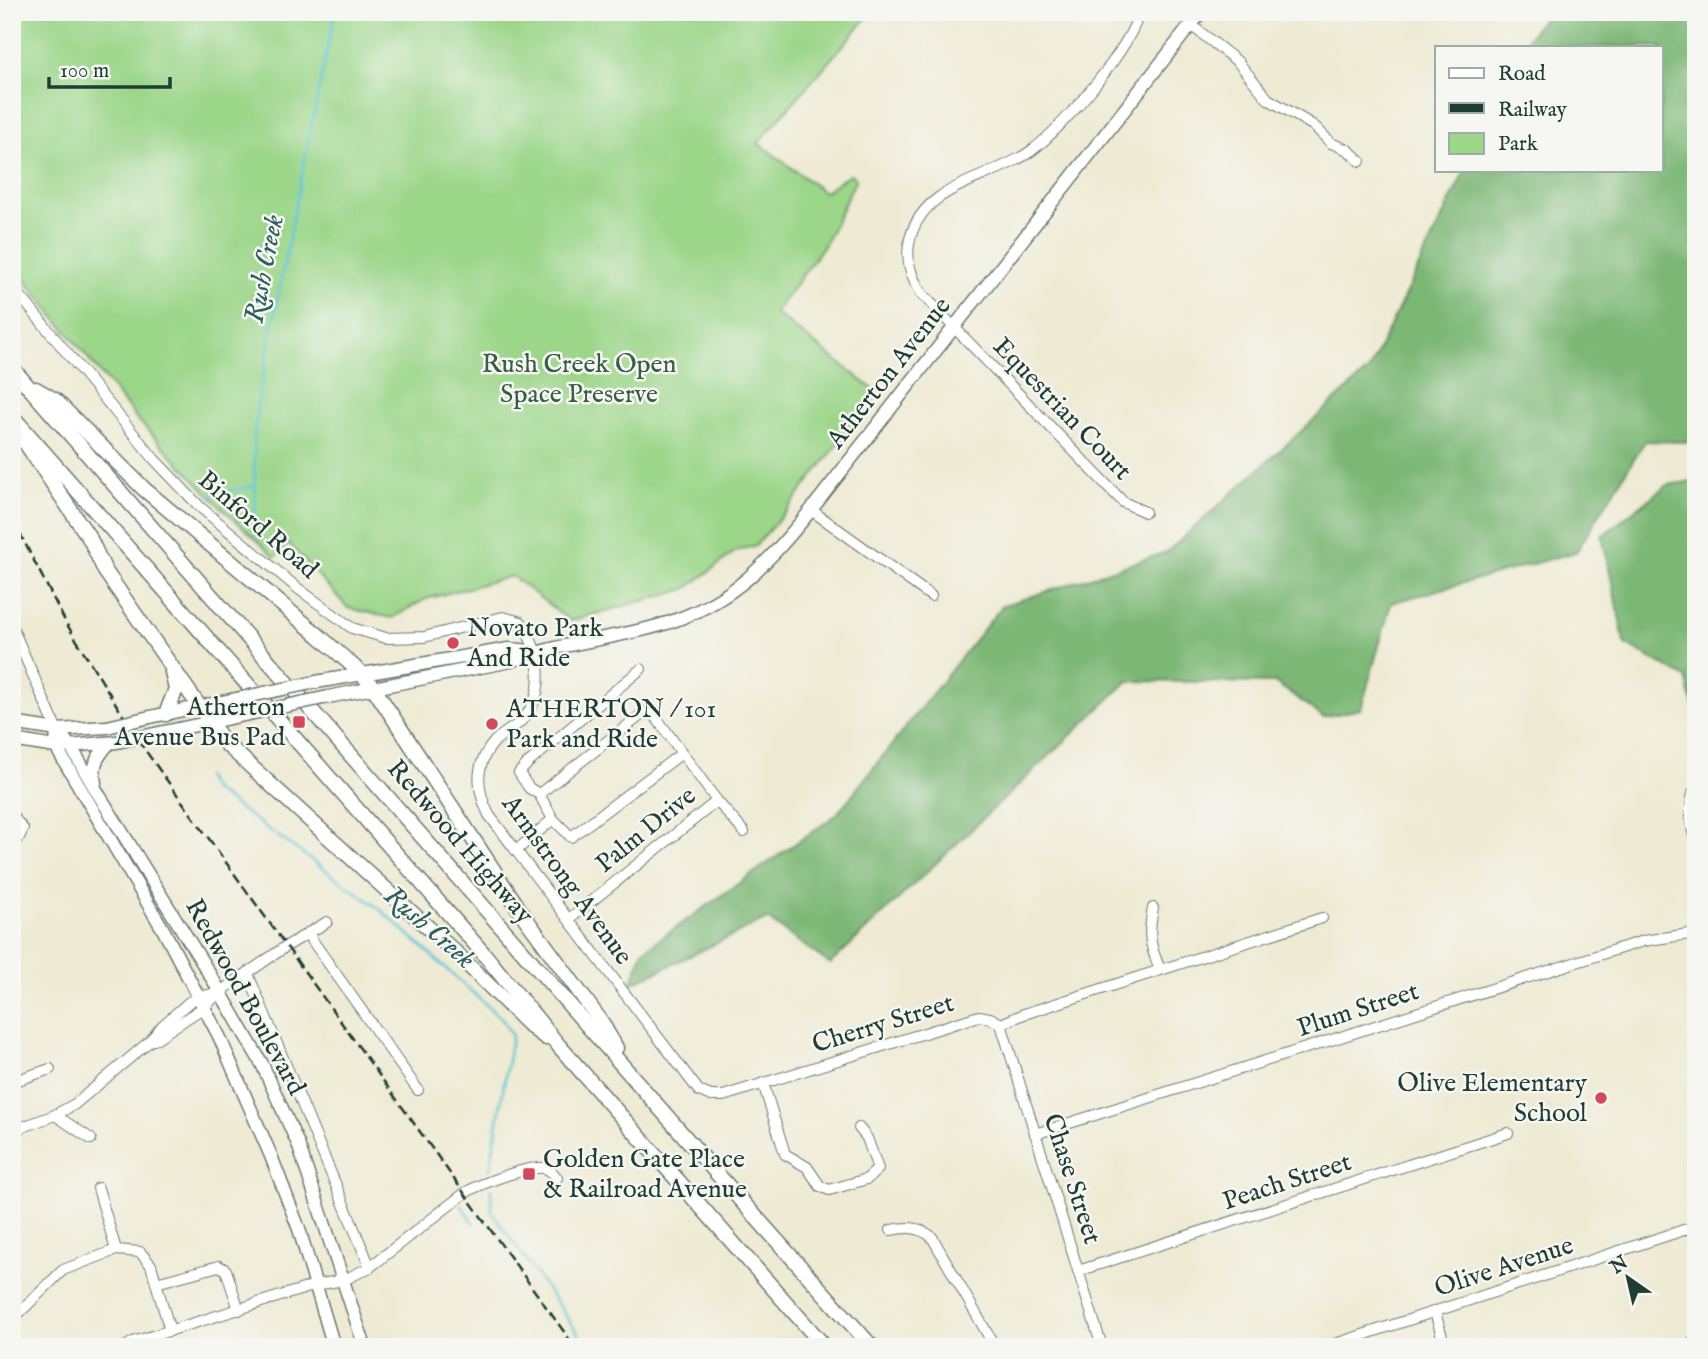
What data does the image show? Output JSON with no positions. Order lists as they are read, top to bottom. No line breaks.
{"streets":{"highway":["Redwood Highway"],"main road":["Atherton Avenue","Redwood Boulevard"],"street":["Equestrian Court","Binford Road","Palm Drive","Armstrong Avenue","Plum Street","Cherry Street","Chase Street","Peach Street","Olive Avenue"]},"crossings":[["Atherton Avenue","Equestrian Court"],["Atherton Avenue","Binford Road"],["Atherton Avenue","Armstrong Avenue"],["Atherton Avenue","Redwood Boulevard"],["Binford Road","Armstrong Avenue"],["Palm Drive","Armstrong Avenue"],["Armstrong Avenue","Cherry Street"],["Plum Street","Chase Street"],["Cherry Street","Chase Street"],["Chase Street","Peach Street"]],"water":["Rush Creek"],"parks":["Rush Creek Open Space Preserve"],"places":{"other":["Novato Park And Ride","ATHERTON / 101 Park and Ride","Olive Elementary School"],"transit":["Atherton Avenue Bus Pad","Golden Gate Place & Railroad Avenue"]},"legend":["Road","Railway","Park"],"scale_bar":"100 m","north":"top left"}
